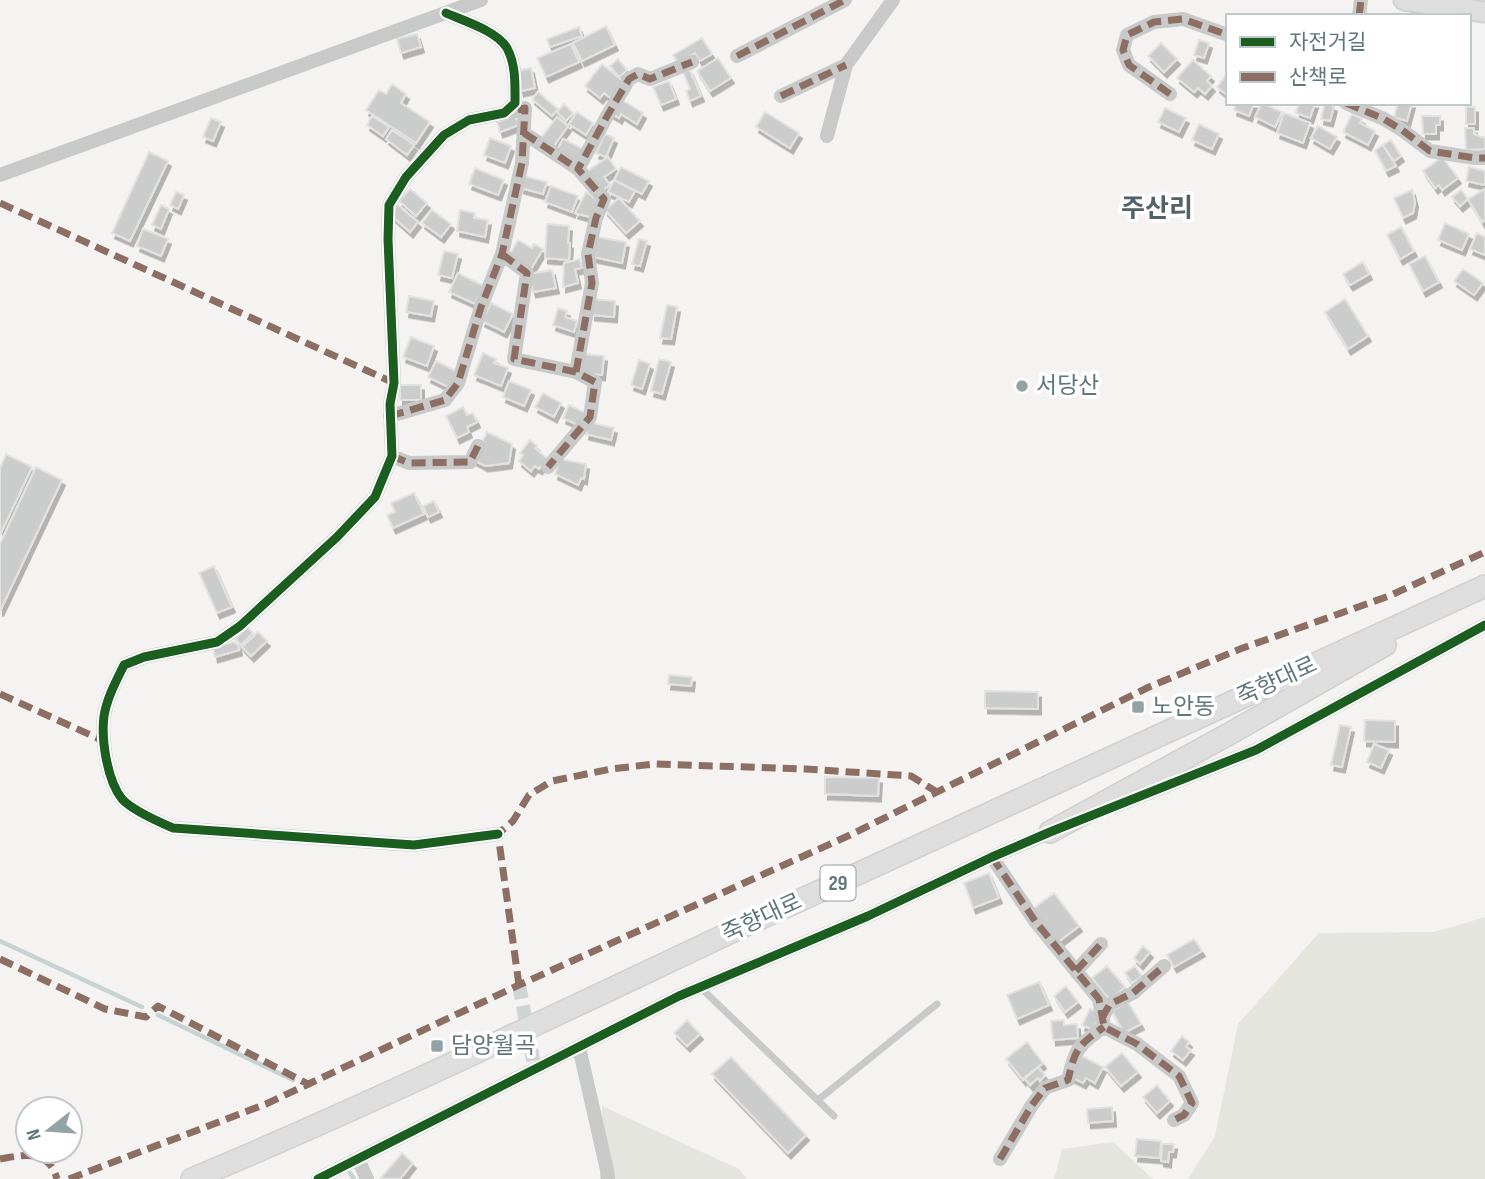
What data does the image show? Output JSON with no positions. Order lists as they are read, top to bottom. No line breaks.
{"streets":{"main road":["죽향대로","29"]},"districts":["주산리"],"places":{"other":["서당산"],"transit":["노안동","담양월곡"]},"legend":["자전거길","산책로"],"north":"left"}
